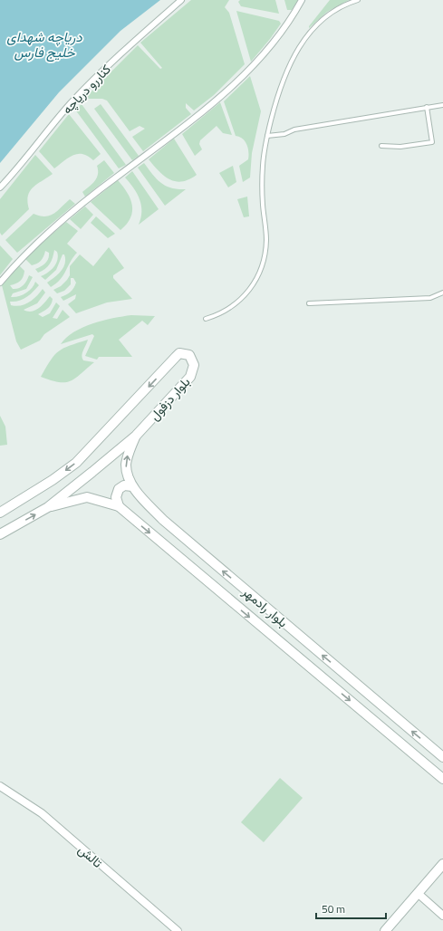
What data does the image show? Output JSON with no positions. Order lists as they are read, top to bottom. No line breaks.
{"streets":{"street":["کناررو دریاچه","بلوار دزفول","بلوار رادمهر","تالش"]},"crossings":[["بلوار دزفول","بلوار رادمهر"]],"water":["دریاچه شهدای خلیج فارس"],"scale_bar":"50 m"}
